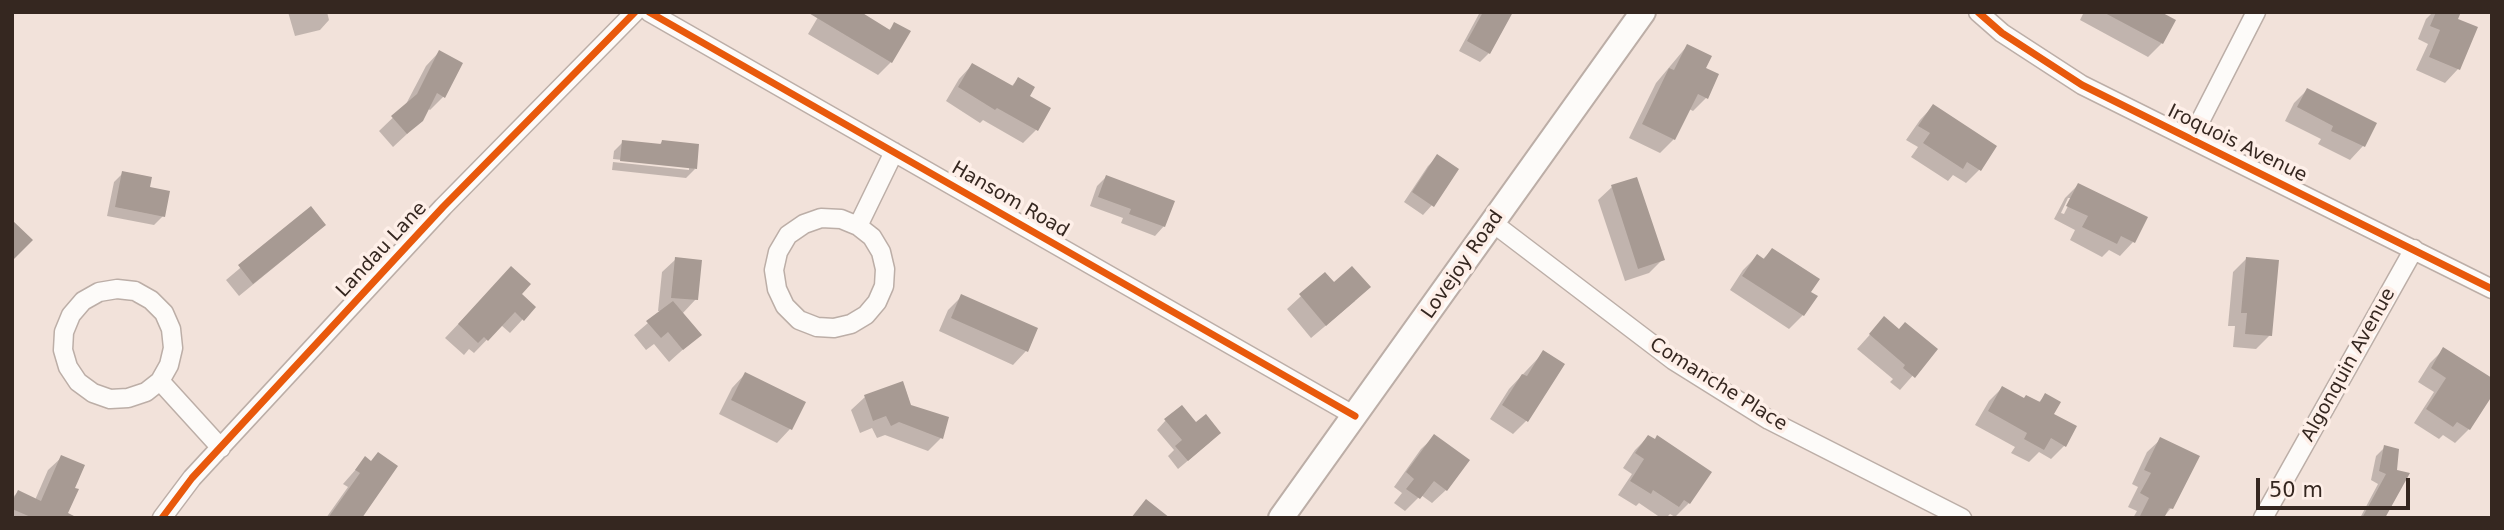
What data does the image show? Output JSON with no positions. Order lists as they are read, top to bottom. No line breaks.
{"streets":{"main road":["Lovejoy Road"],"street":["Iroquois Avenue","Hansom Road","Landau Lane","Algonquin Avenue","Comanche Place"]},"crossings":[["Iroquois Avenue","Algonquin Avenue"],["Hansom Road","Lovejoy Road"],["Lovejoy Road","Comanche Place"]],"scale_bar":"50 m"}
